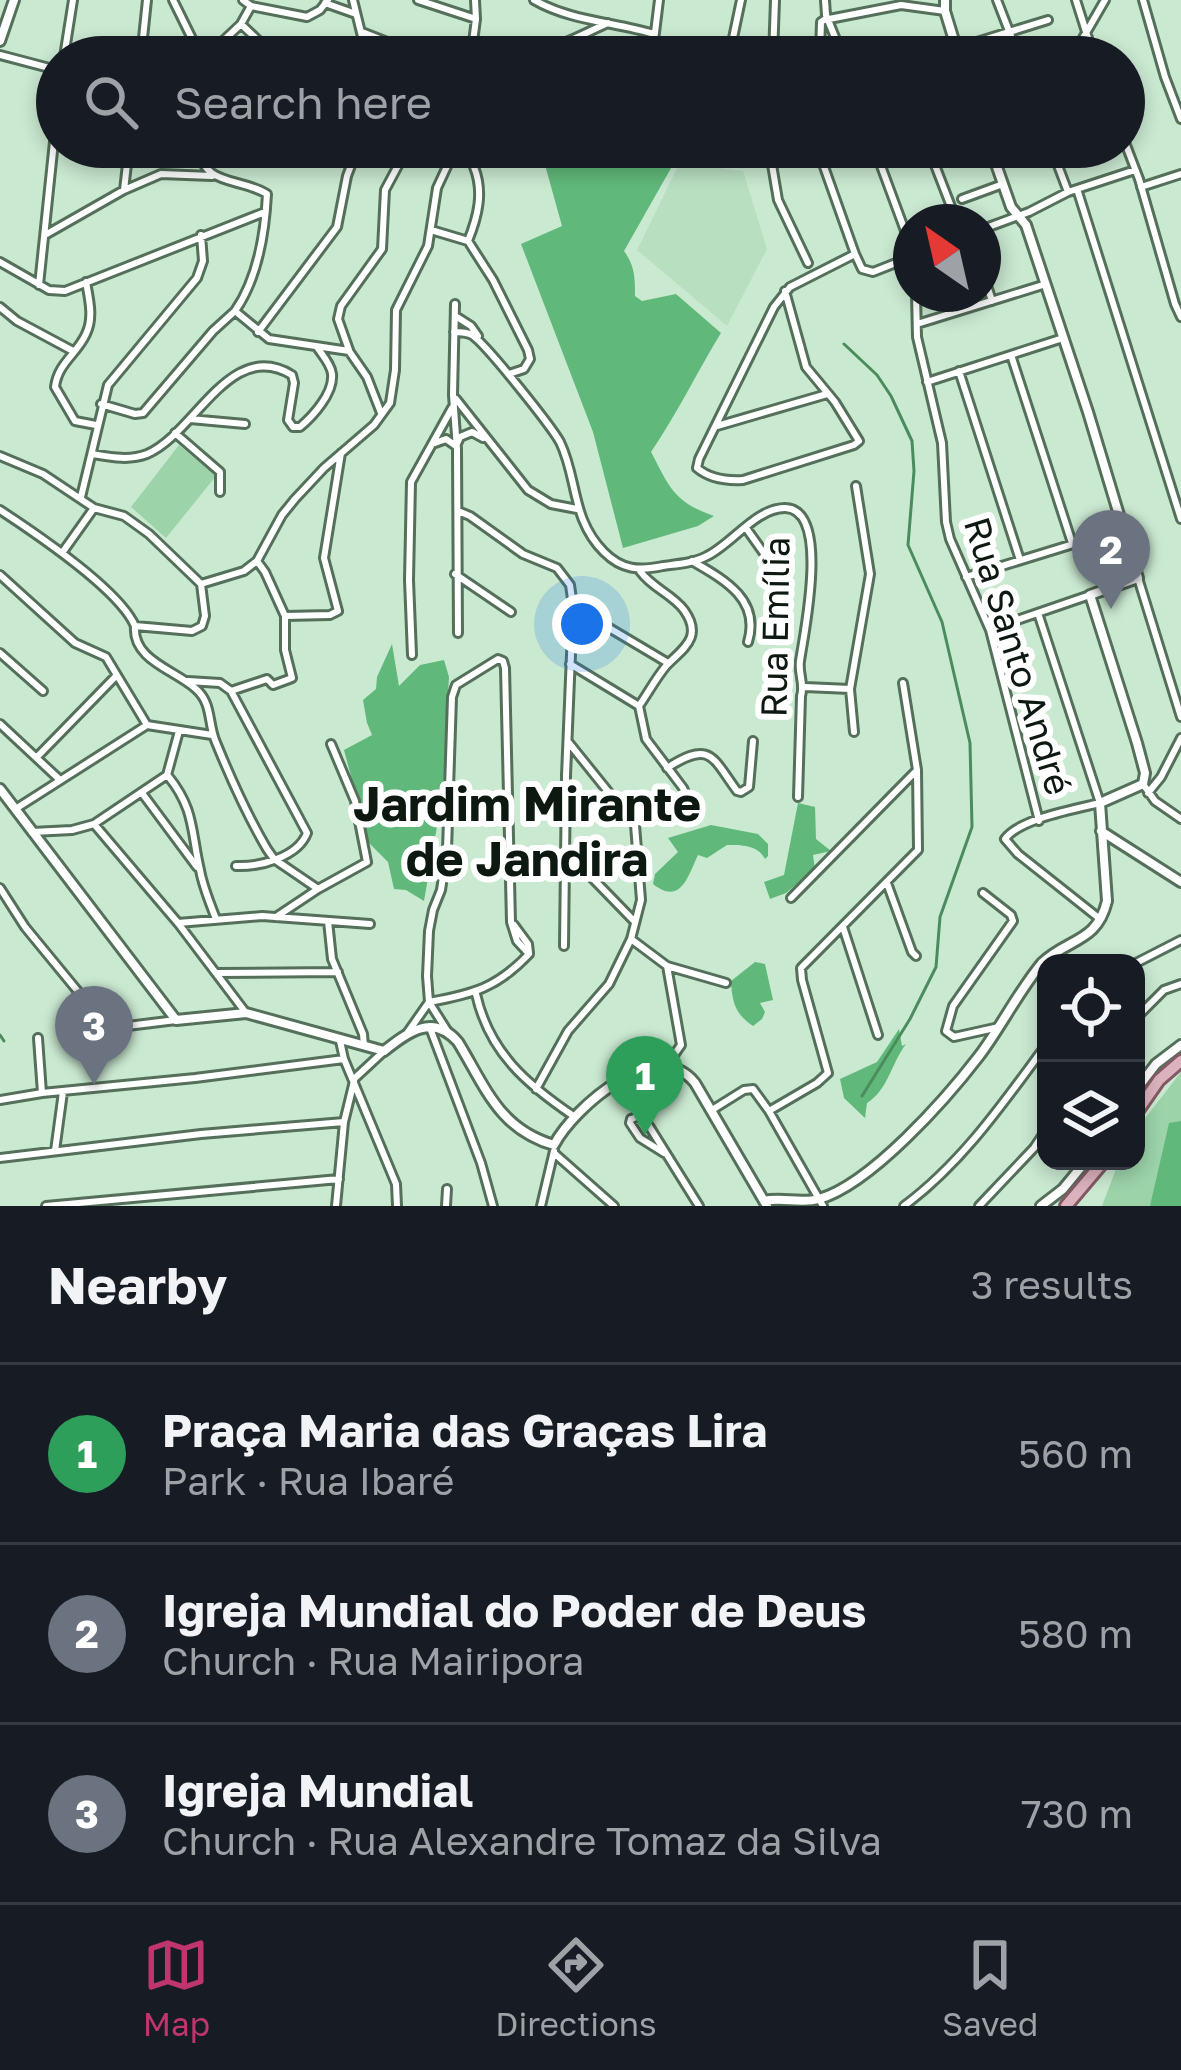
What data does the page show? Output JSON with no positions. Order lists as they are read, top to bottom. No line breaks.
{"streets":{"street":["Rua Emília","Rua Santo André"]},"districts":["Jardim Mirante de Jandira"],"north":"top left","page":{"search":"Search here","pins":["2","3","1"],"heading":["Nearby","3 results"],"list":[{"mark":"1","name":"Praça Maria das Graças Lira","note":"Park · Rua Ibaré","value":"560 m"},{"mark":"2","name":"Igreja Mundial do Poder de Deus","note":"Church · Rua Mairipora","value":"580 m"},{"mark":"3","name":"Igreja Mundial","note":"Church · Rua Alexandre Tomaz da Silva","value":"730 m"}],"nav":["Map","Directions","Saved"]}}
